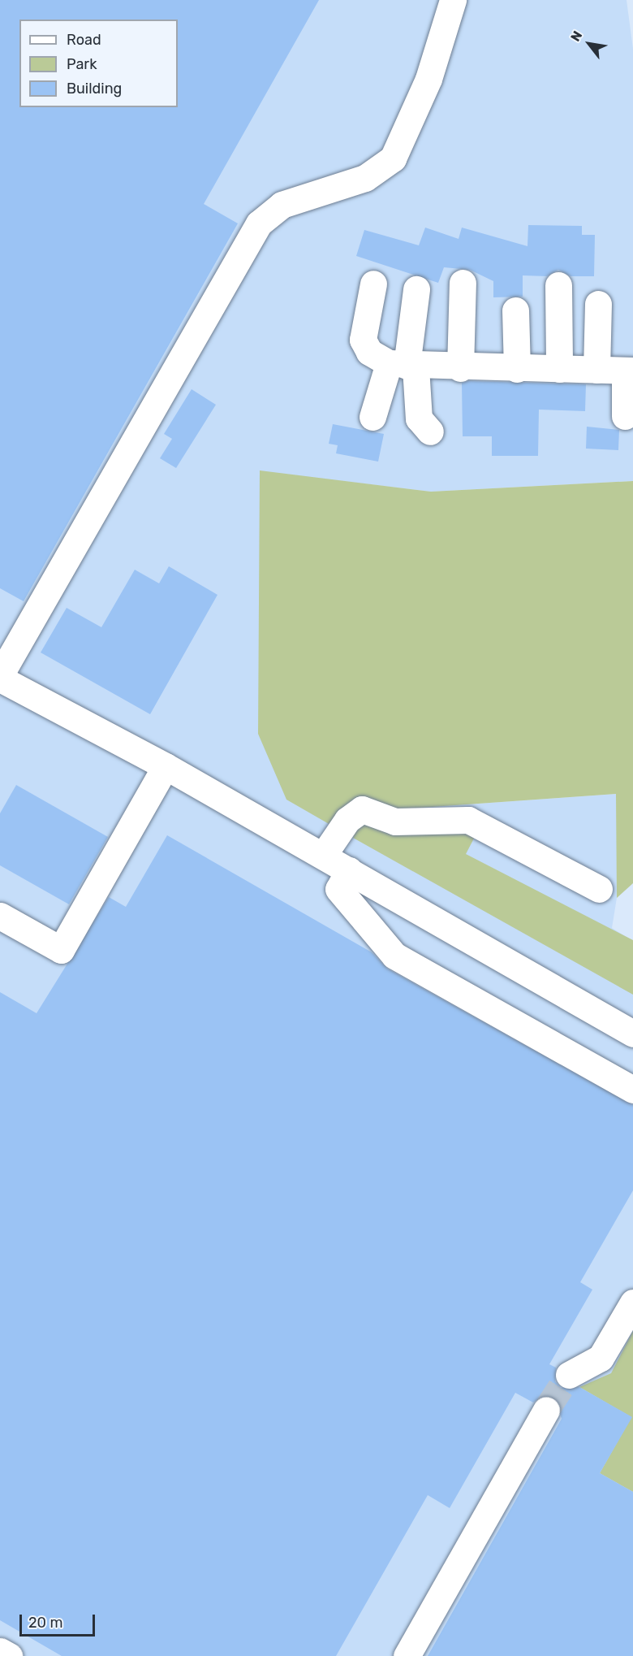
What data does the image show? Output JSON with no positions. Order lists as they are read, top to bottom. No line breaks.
{"legend":["Road","Park","Building"],"scale_bar":"20 m","north":"top left"}
